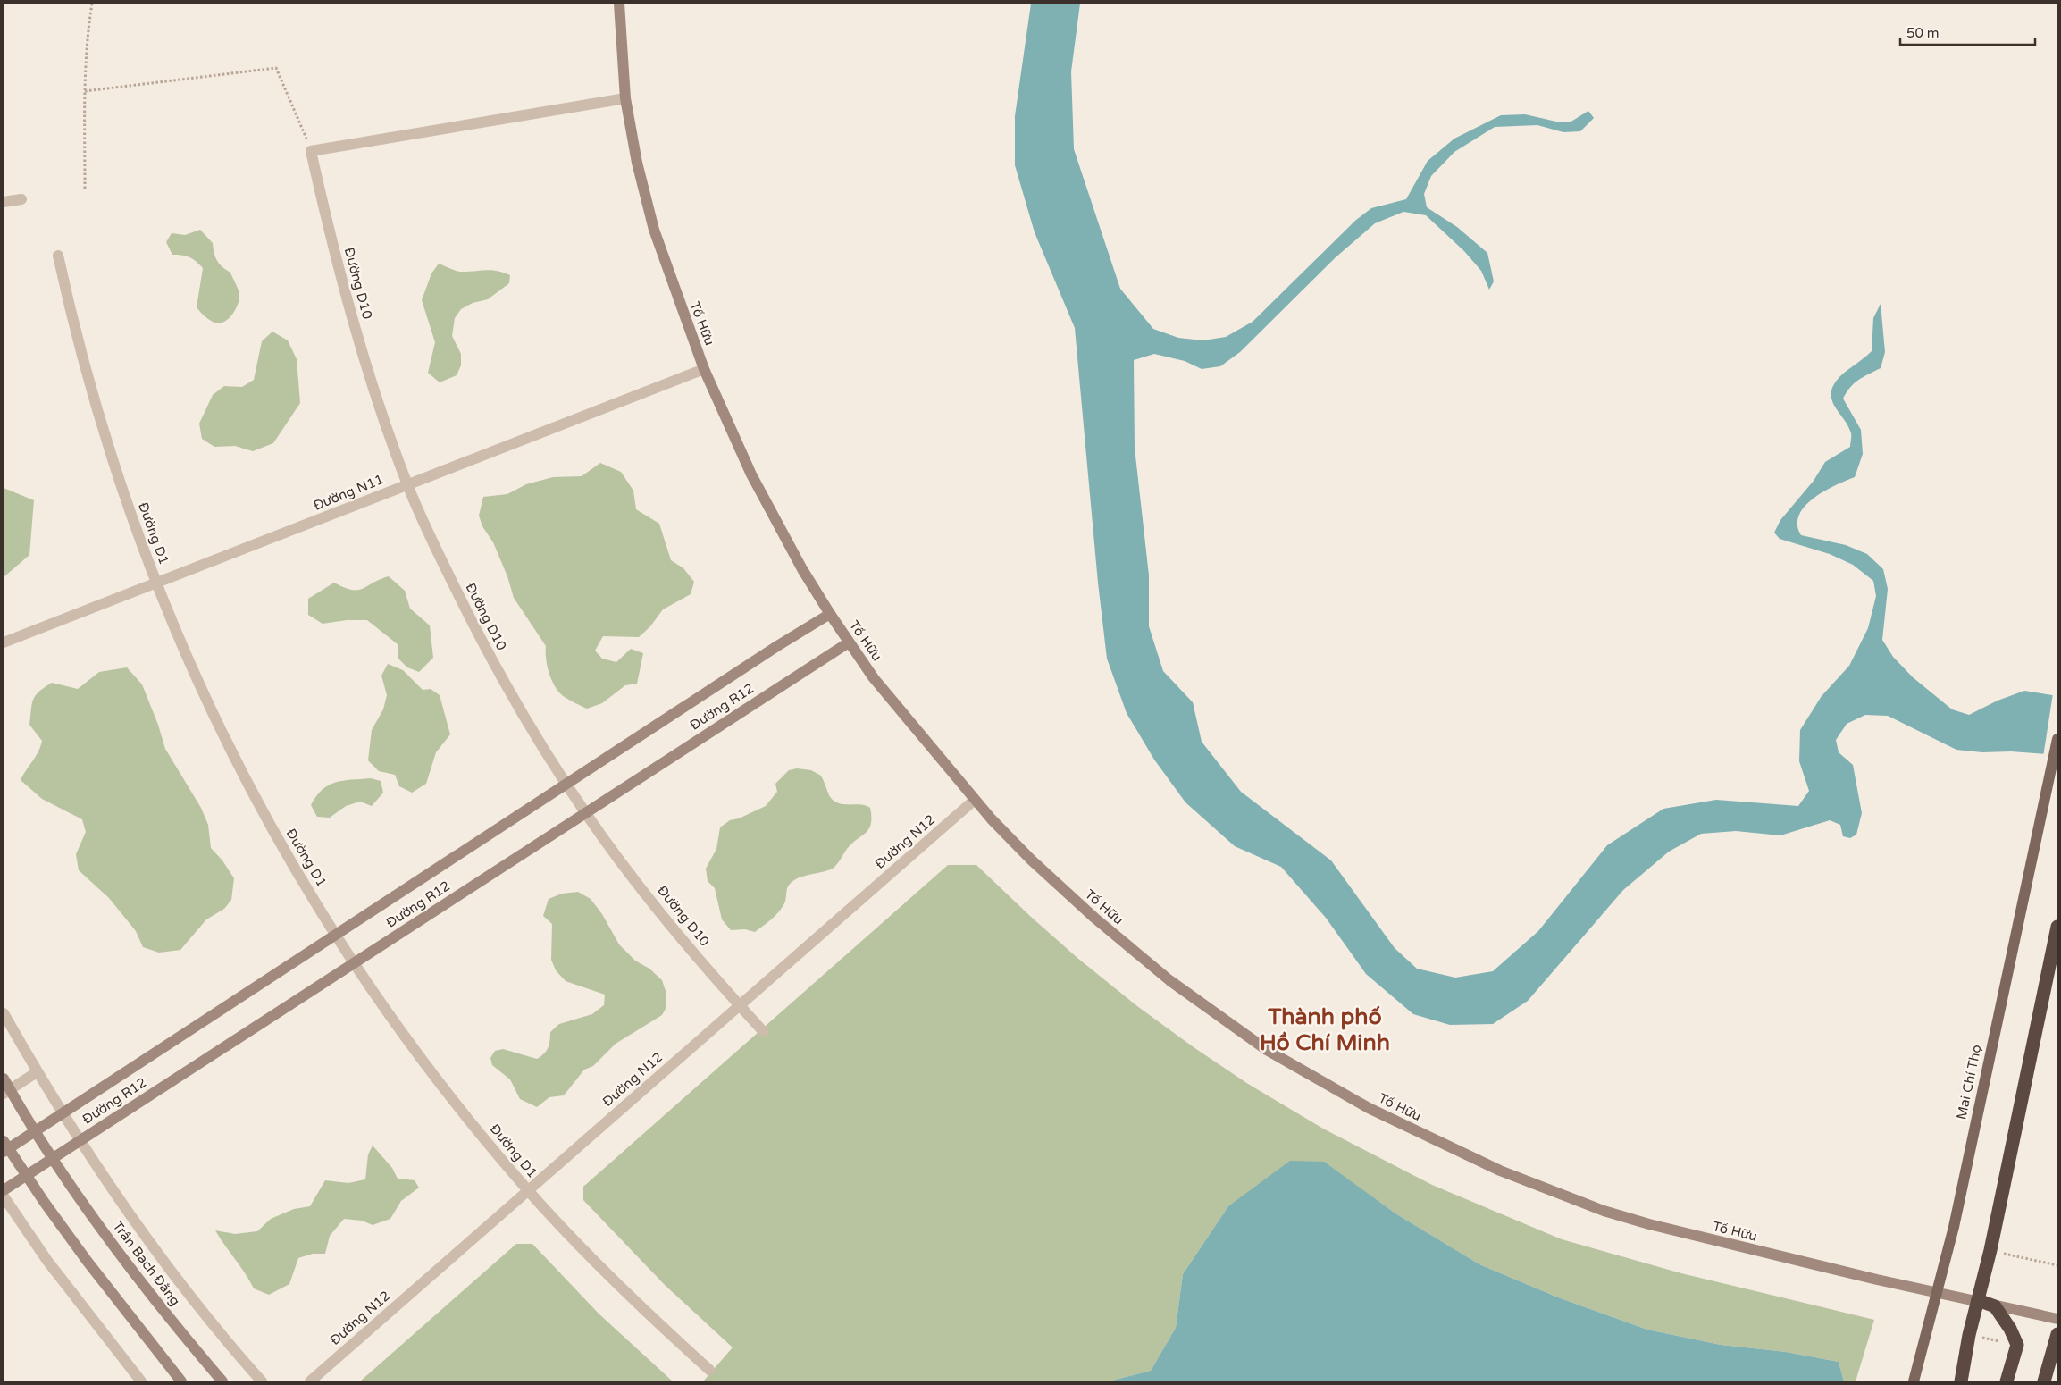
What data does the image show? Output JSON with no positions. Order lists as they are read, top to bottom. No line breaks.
{"streets":{"main road":["Tố Hữu","Đường R12","Mai Chí Thọ","Trần Bạch Đằng"],"street":["Đường D10","Đường N11","Đường D1","Đường N12"]},"crossings":[["Đường D10","Đường N11"],["Đường D10","Đường R12"],["Đường D10","Đường N12"],["Tố Hữu","Đường N11"],["Tố Hữu","Đường R12"],["Tố Hữu","Đường N12"],["Tố Hữu","Mai Chí Thọ"],["Đường N11","Đường D1"],["Đường D1","Đường R12"],["Đường D1","Đường N12"],["Đường R12","Trần Bạch Đằng"]],"districts":["Thành phố Hồ Chí Minh"],"scale_bar":"50 m"}
